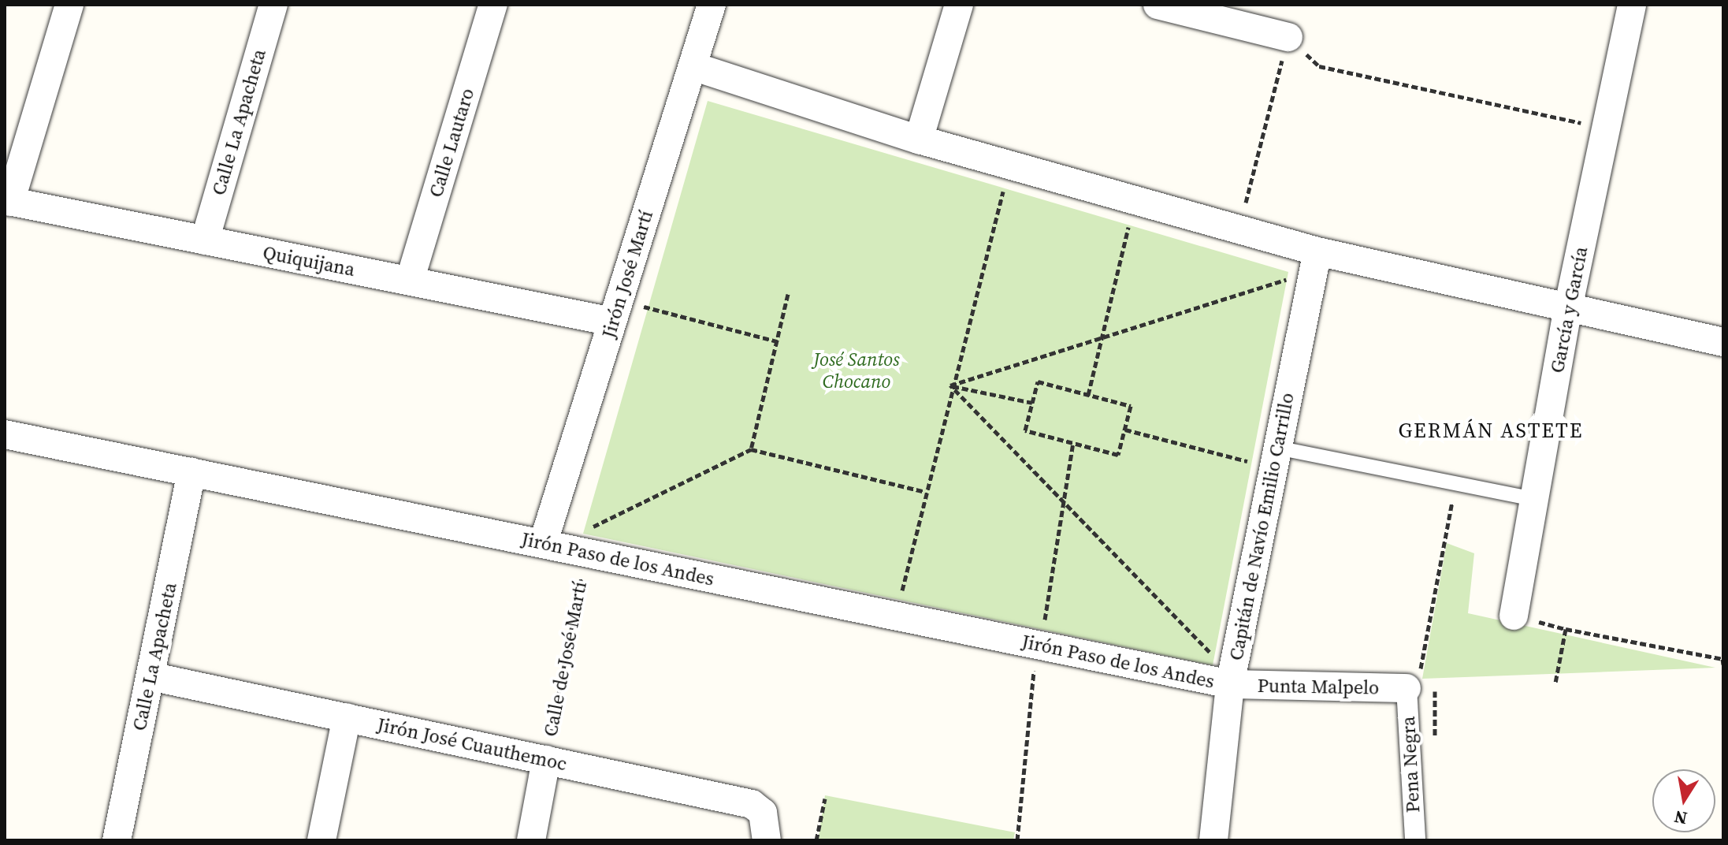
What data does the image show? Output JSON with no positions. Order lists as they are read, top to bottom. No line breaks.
{"streets":{"street":["Calle La Apacheta","Calle Lautaro","Quiquijana","Jirón José Martí","García y García","Capitán de Navío Emilio Carrillo","Jirón Paso de los Andes","Calle de José Martí","Punta Malpelo","Jirón José Cuauthemoc","Pena Negra"]},"crossings":[["Calle La Apacheta","Quiquijana"],["Calle La Apacheta","Jirón Paso de los Andes"],["Calle La Apacheta","Jirón José Cuauthemoc"],["Calle Lautaro","Quiquijana"],["Quiquijana","Jirón José Martí"],["Jirón José Martí","Jirón Paso de los Andes"],["Capitán de Navío Emilio Carrillo","Jirón Paso de los Andes"],["Capitán de Navío Emilio Carrillo","Punta Malpelo"],["Jirón Paso de los Andes","Calle de José Martí"],["Jirón Paso de los Andes","Punta Malpelo"],["Calle de José Martí","Jirón José Cuauthemoc"],["Punta Malpelo","Pena Negra"]],"districts":["GERMÁN ASTETE"],"parks":["José Santos Chocano"],"north":"bottom"}
